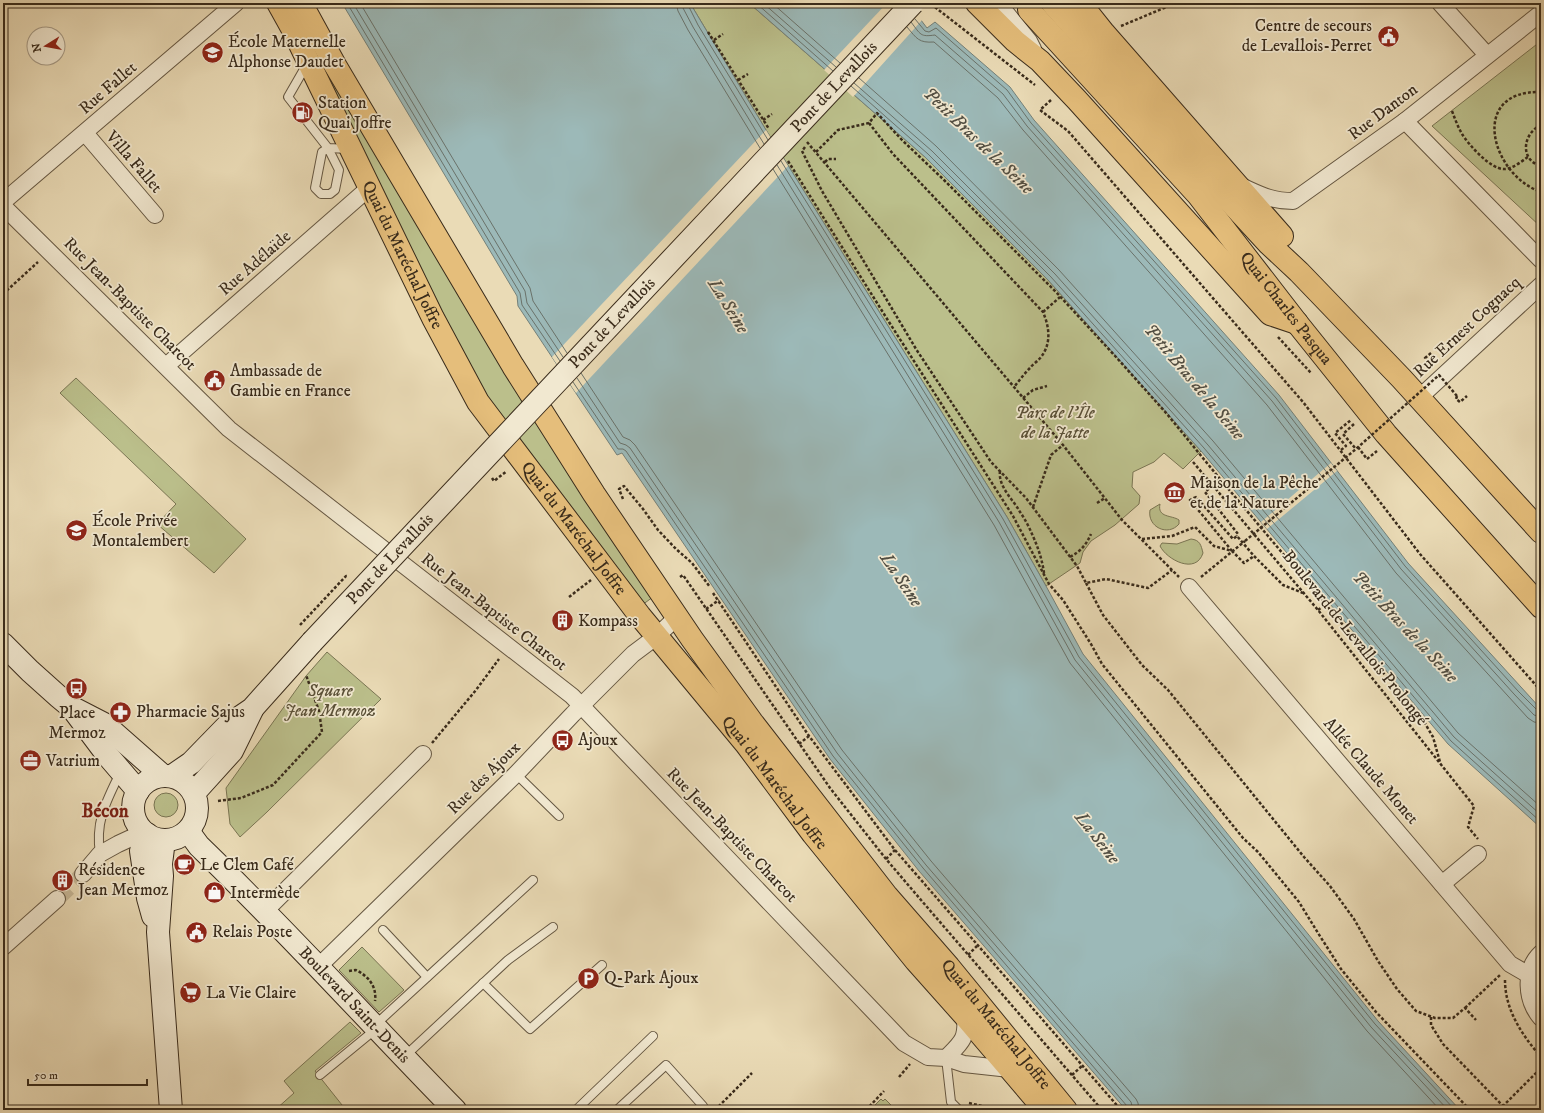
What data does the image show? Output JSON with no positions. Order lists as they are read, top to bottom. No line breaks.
{"streets":{"main road":["Pont de Levallois","Quai du Maréchal Joffre","Quai Charles Pasqua","Boulevard Saint-Denis"],"street":["Rue Fallet","Rue Danton","Villa Fallet","Rue Adélaïde","Rue Jean-Baptiste Charcot","Rue Ernest Cognacq","Allée Claude Monet","Rue des Ajoux"],"path":["Boulevard de Levallois Prolongé"]},"crossings":[["Rue Fallet","Villa Fallet"],["Quai du Maréchal Joffre","Rue Adélaïde"],["Quai du Maréchal Joffre","Rue Jean-Baptiste Charcot"],["Quai du Maréchal Joffre","Rue des Ajoux"],["Rue Adélaïde","Rue Jean-Baptiste Charcot"],["Rue Jean-Baptiste Charcot","Rue des Ajoux"],["Quai Charles Pasqua","Rue Ernest Cognacq"],["Rue des Ajoux","Boulevard Saint-Denis"]],"districts":["Bécon"],"water":["Petit Bras de la Seine","La Seine"],"parks":["Parc de l'Île de la Jatte","Square Jean Mermoz"],"places":{"public building":["Centre de secours de Levallois-Perret","Ambassade de Gambie en France","Relais Poste"],"school or university":["École Maternelle Alphonse Daudet","École Privée Montalembert"],"fuel station":["Station Quai Joffre"],"museum":["Maison de la Pêche et de la Nature"],"building":["Kompass","Résidence Jean Mermoz"],"bus stop":["Place Mermoz","Ajoux"],"pharmacy":["Pharmacie Sajus"],"office":["Vatrium"],"cafe":["Le Clem Café"],"shop":["Intermède"],"parking":["Q-Park Ajoux"],"supermarket":["La Vie Claire"]},"scale_bar":"50 m","north":"left"}
